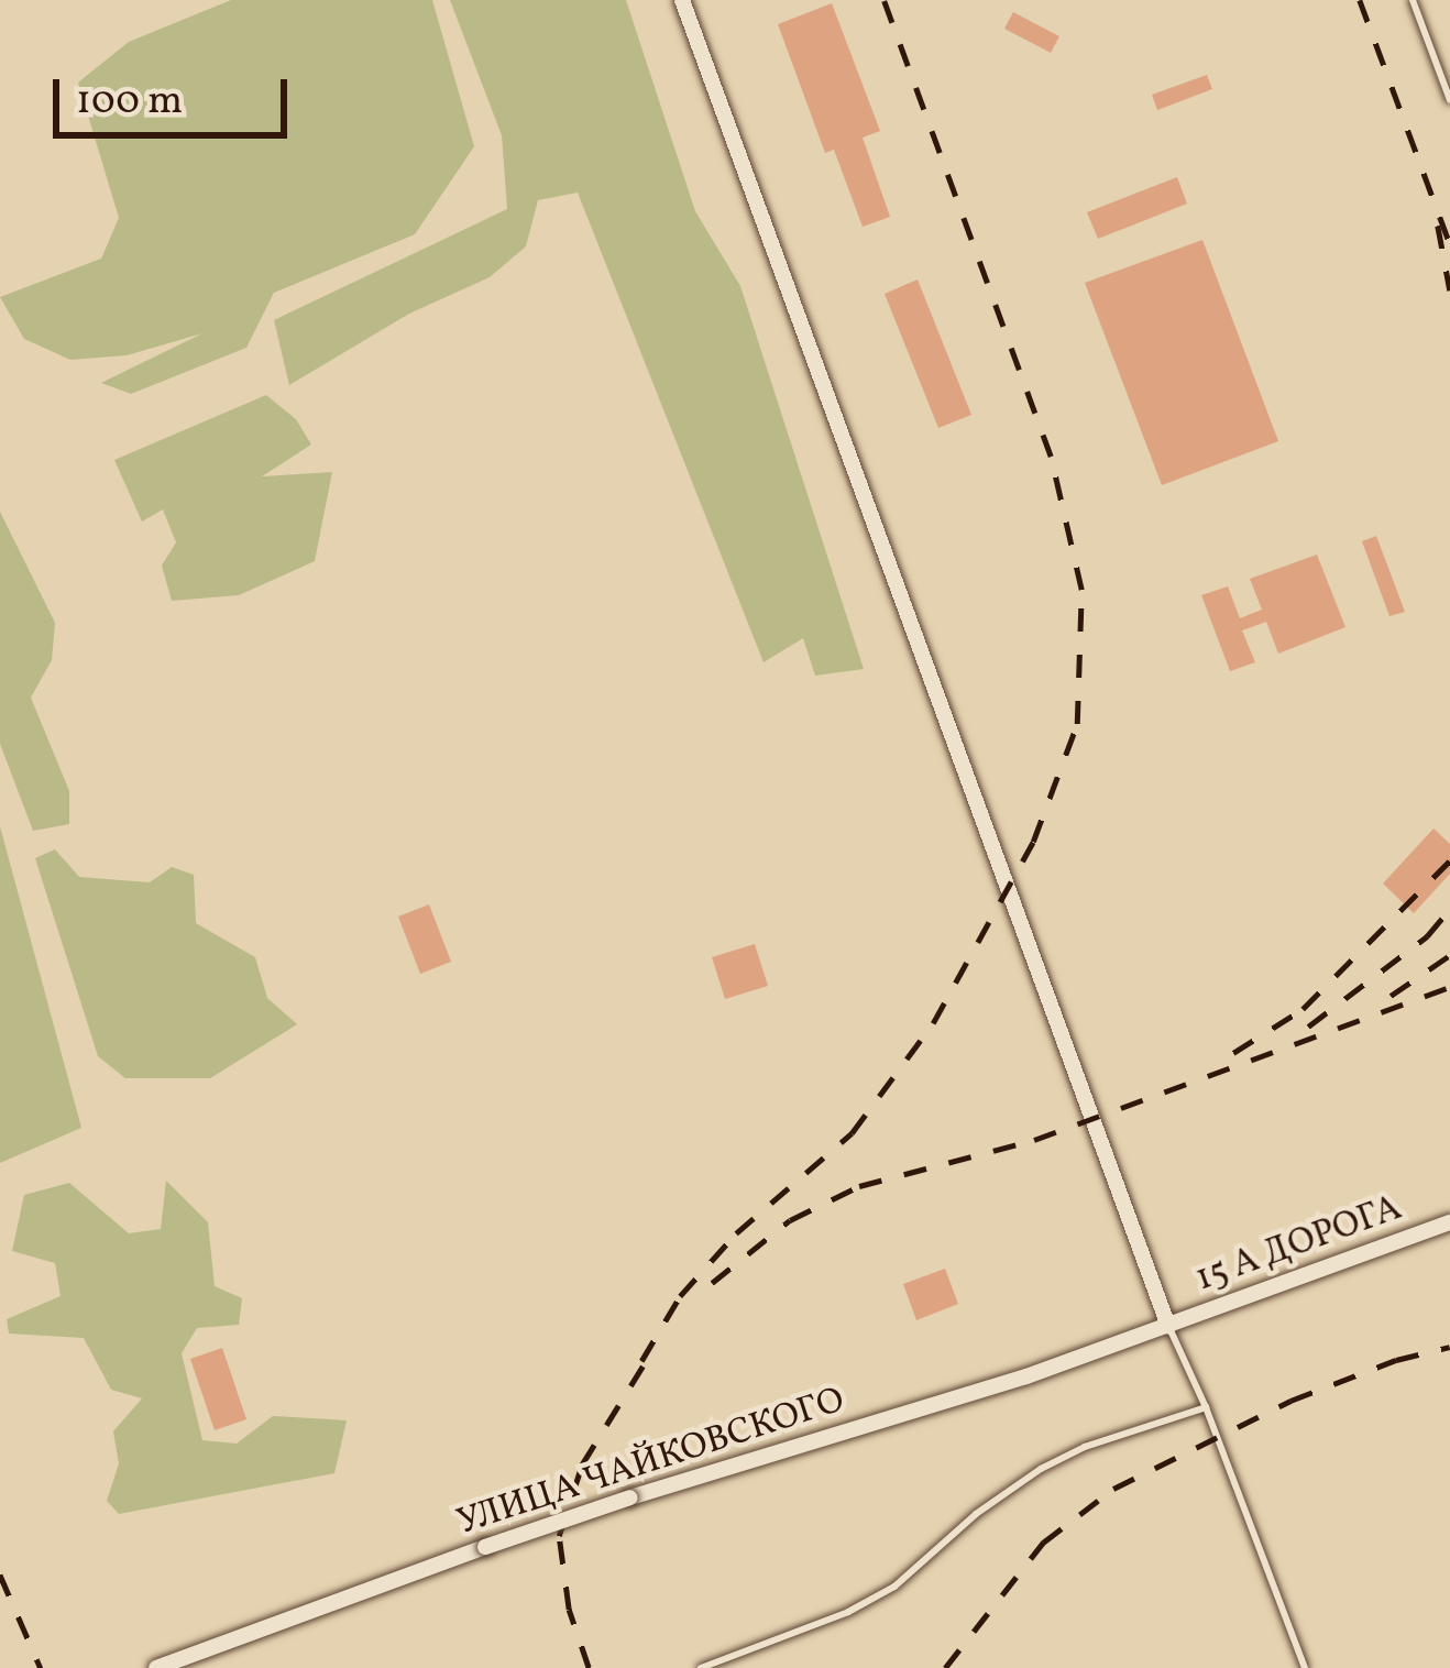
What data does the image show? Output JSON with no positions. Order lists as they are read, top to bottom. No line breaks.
{"streets":{"street":["15 А ДОРОГА","УЛИЦА ЧАЙКОВСКОГО"]},"crossings":[["15 А ДОРОГА","УЛИЦА ЧАЙКОВСКОГО"]],"scale_bar":"100 m"}
